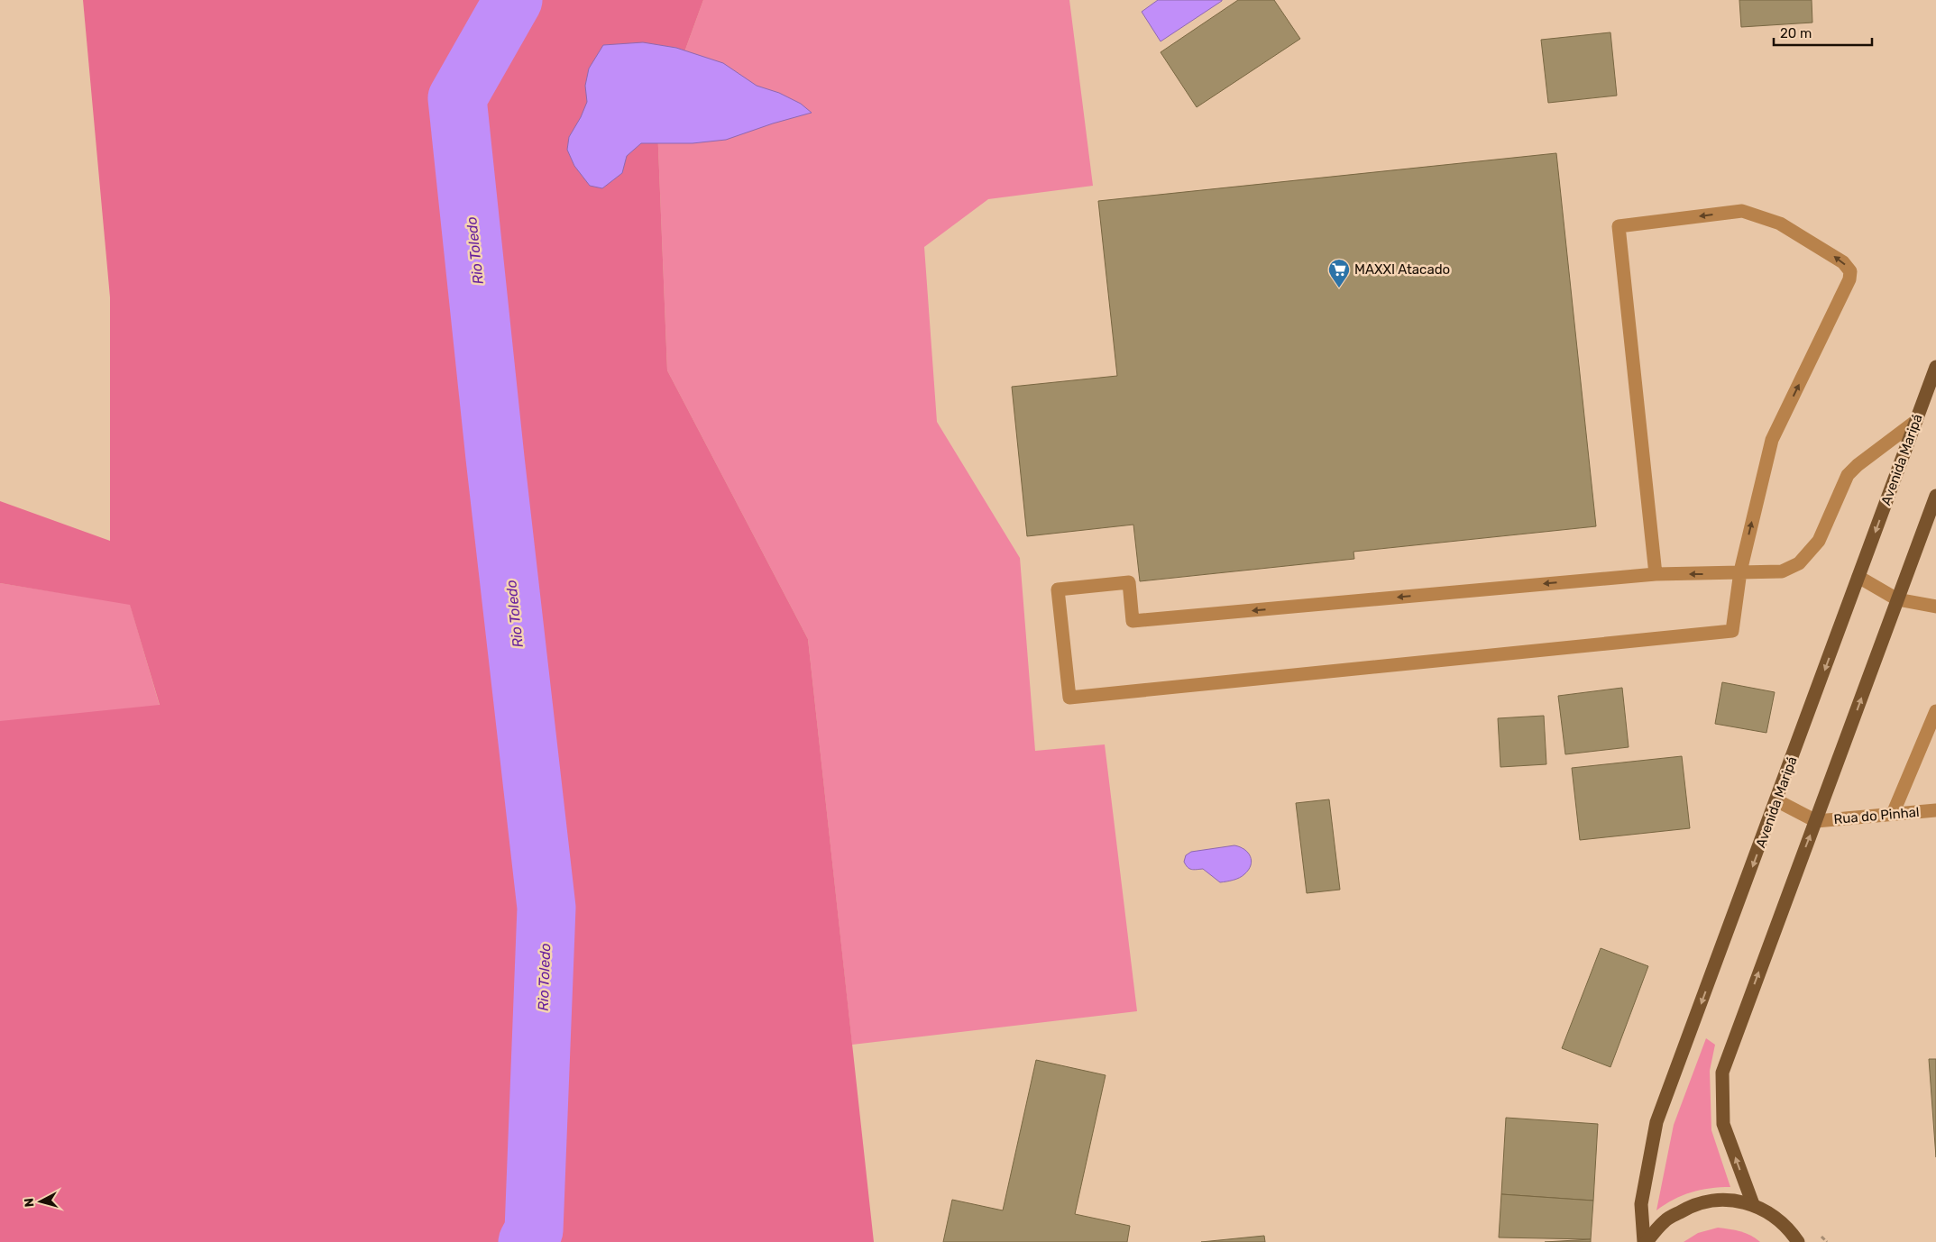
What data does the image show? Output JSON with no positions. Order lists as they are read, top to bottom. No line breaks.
{"streets":{"main road":["Avenida Maripá"],"street":["Rua do Pinhal"]},"water":["Rio Toledo"],"places":{"supermarket":["MAXXI Atacado"]},"scale_bar":"20 m","north":"left"}
